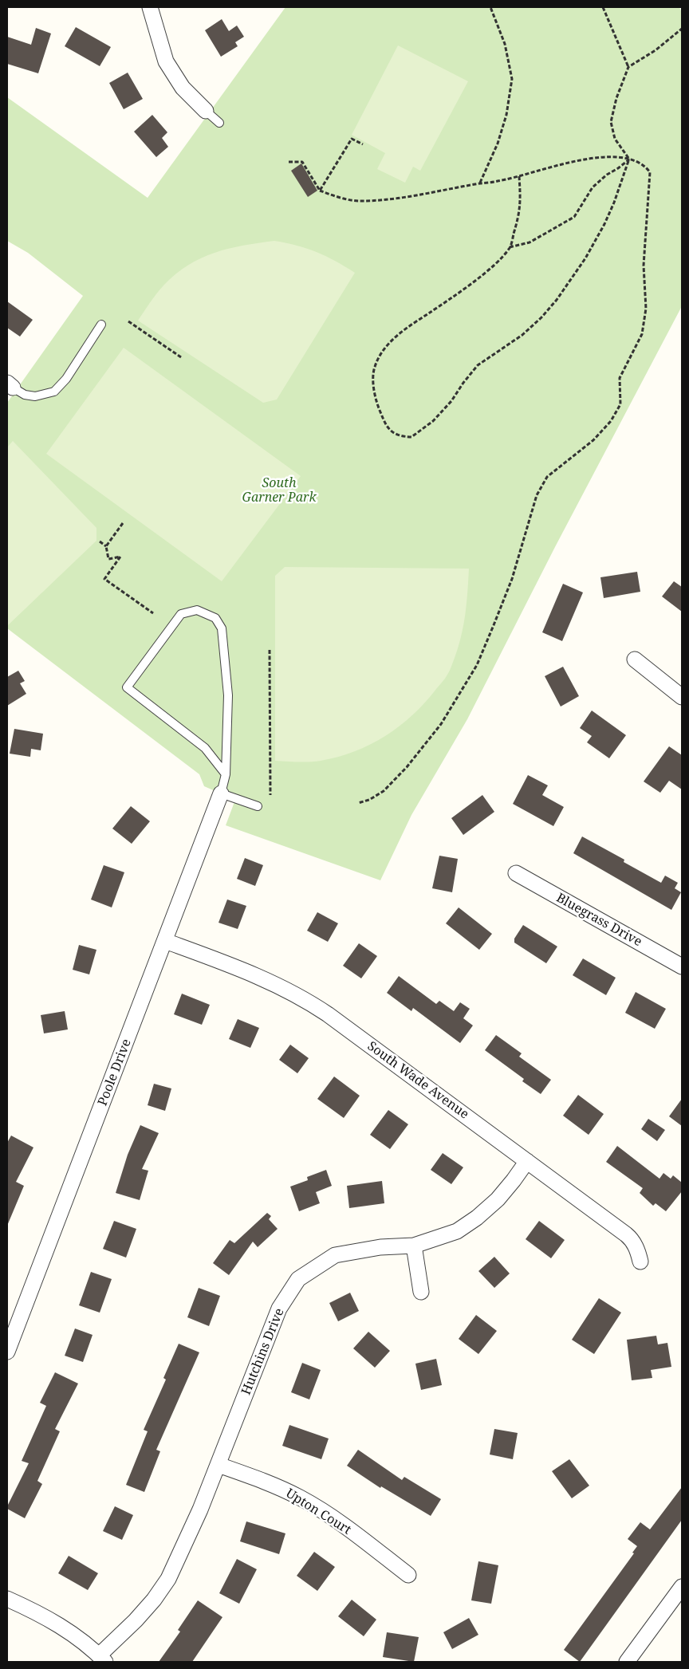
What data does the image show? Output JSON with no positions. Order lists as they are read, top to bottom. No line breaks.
{"streets":{"street":["Bluegrass Drive","Poole Drive","South Wade Avenue","Hutchins Drive","Upton Court"]},"crossings":[["Poole Drive","South Wade Avenue"],["South Wade Avenue","Hutchins Drive"],["Hutchins Drive","Upton Court"]],"parks":["South Garner Park"]}
